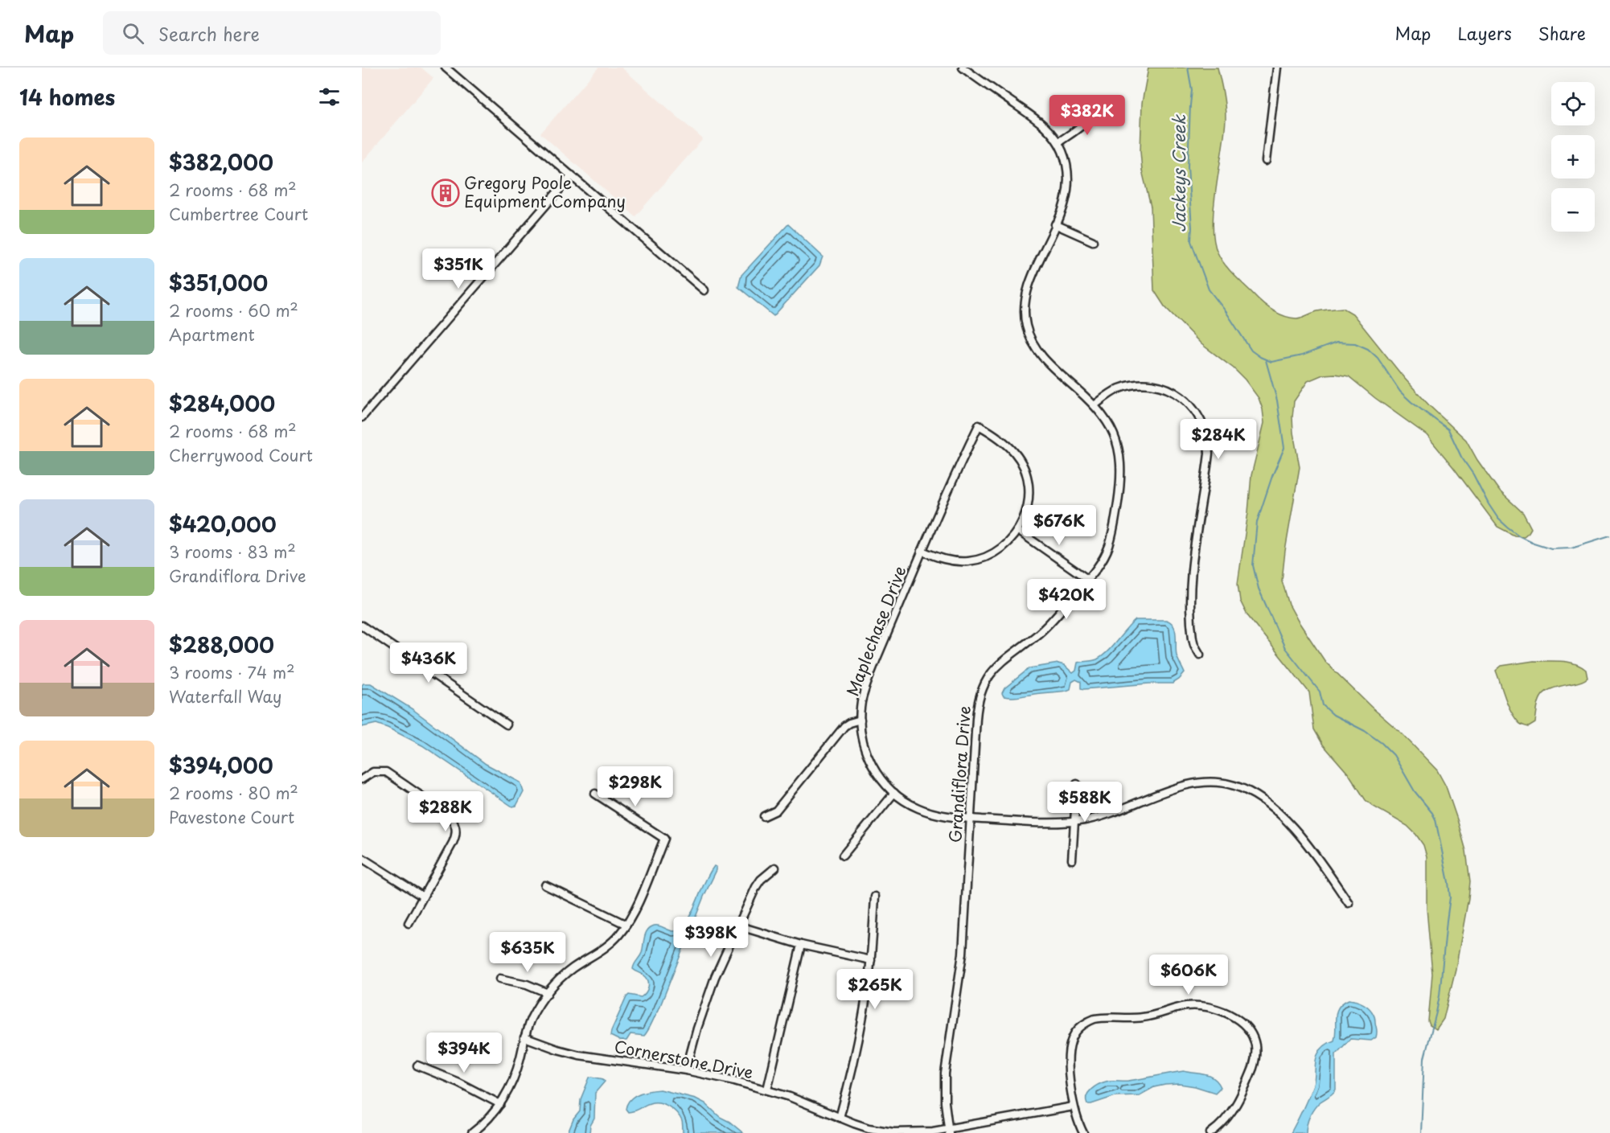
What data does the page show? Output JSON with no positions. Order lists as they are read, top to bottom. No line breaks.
{"streets":{"street":["Maplechase Drive","Grandiflora Drive","Cornerstone Drive"]},"crossings":[["Maplechase Drive","Grandiflora Drive"],["Grandiflora Drive","Cornerstone Drive"]],"water":["Jackeys Creek"],"places":{"building":["Gregory Poole Equipment Company"]},"page":{"header":"Map","search":"Search here","nav":["Map","Layers","Share"],"heading":"14 homes","map_buttons":["+","−"],"price":["$382K","$351K","$284K","$676K","$420K","$436K","$298K","$588K","$288K","$398K","$635K","$606K","$265K","$394K"],"list":[{"name":"$382,000","note":"2 rooms · 68 m² · Cumbertree Court"},{"name":"$351,000","note":"2 rooms · 60 m² · Apartment"},{"name":"$284,000","note":"2 rooms · 68 m² · Cherrywood Court"},{"name":"$420,000","note":"3 rooms · 83 m² · Grandiflora Drive"},{"name":"$288,000","note":"3 rooms · 74 m² · Waterfall Way"},{"name":"$394,000","note":"2 rooms · 80 m² · Pavestone Court"}]}}
